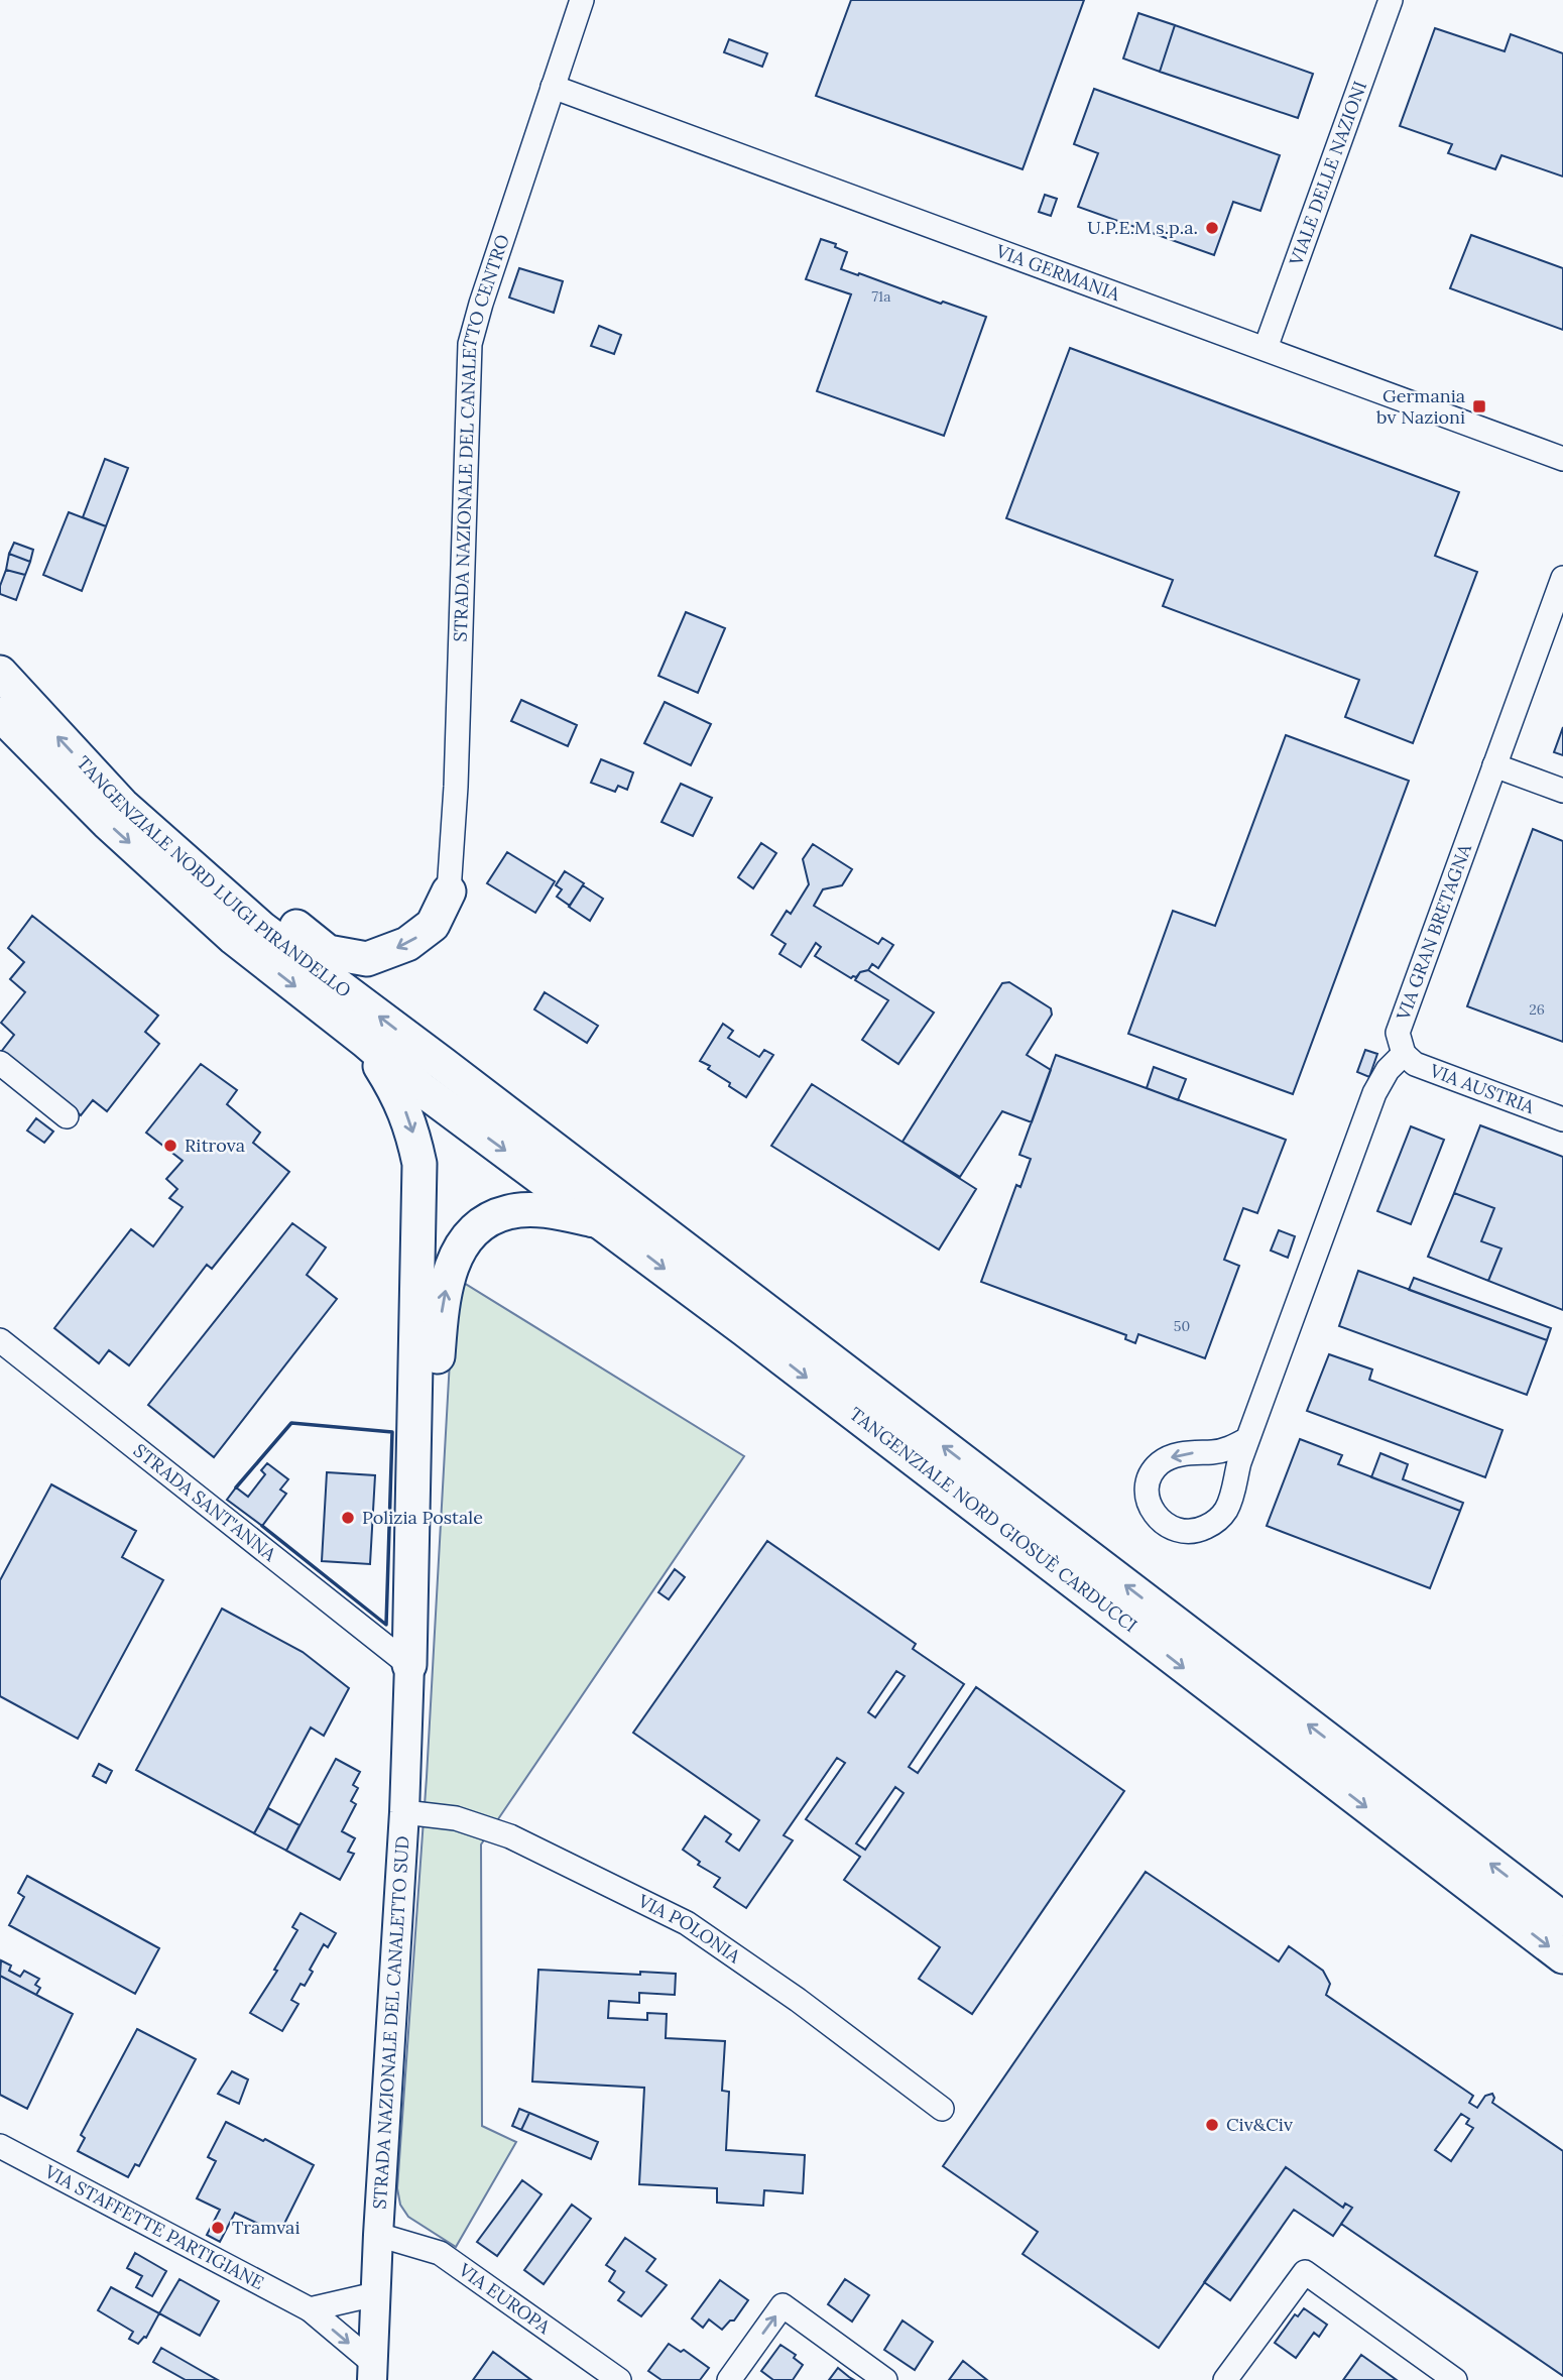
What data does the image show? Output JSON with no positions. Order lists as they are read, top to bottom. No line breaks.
{"streets":{"highway":["TANGENZIALE NORD LUIGI PIRANDELLO","TANGENZIALE NORD GIOSUÈ CARDUCCI"],"main road":["STRADA NAZIONALE DEL CANALETTO SUD"],"street":["VIALE DELLE NAZIONI","VIA GERMANIA","STRADA NAZIONALE DEL CANALETTO CENTRO","VIA GRAN BRETAGNA","VIA AUSTRIA","STRADA SANT'ANNA","VIA POLONIA","VIA STAFFETTE PARTIGIANE","VIA EUROPA"]},"crossings":[["VIALE DELLE NAZIONI","VIA GERMANIA"],["VIA GERMANIA","STRADA NAZIONALE DEL CANALETTO CENTRO"],["TANGENZIALE NORD LUIGI PIRANDELLO","TANGENZIALE NORD GIOSUÈ CARDUCCI"],["VIA GRAN BRETAGNA","VIA AUSTRIA"],["STRADA SANT'ANNA","STRADA NAZIONALE DEL CANALETTO SUD"],["VIA POLONIA","STRADA NAZIONALE DEL CANALETTO SUD"],["STRADA NAZIONALE DEL CANALETTO SUD","VIA STAFFETTE PARTIGIANE"],["STRADA NAZIONALE DEL CANALETTO SUD","VIA EUROPA"]],"places":{"other":["U.P.E.M s.p.a.","Ritrova","Polizia Postale","Civ&Civ","Tramvai"],"transit":["Germania bv Nazioni"]},"house_numbers":["71a","26","50"]}
